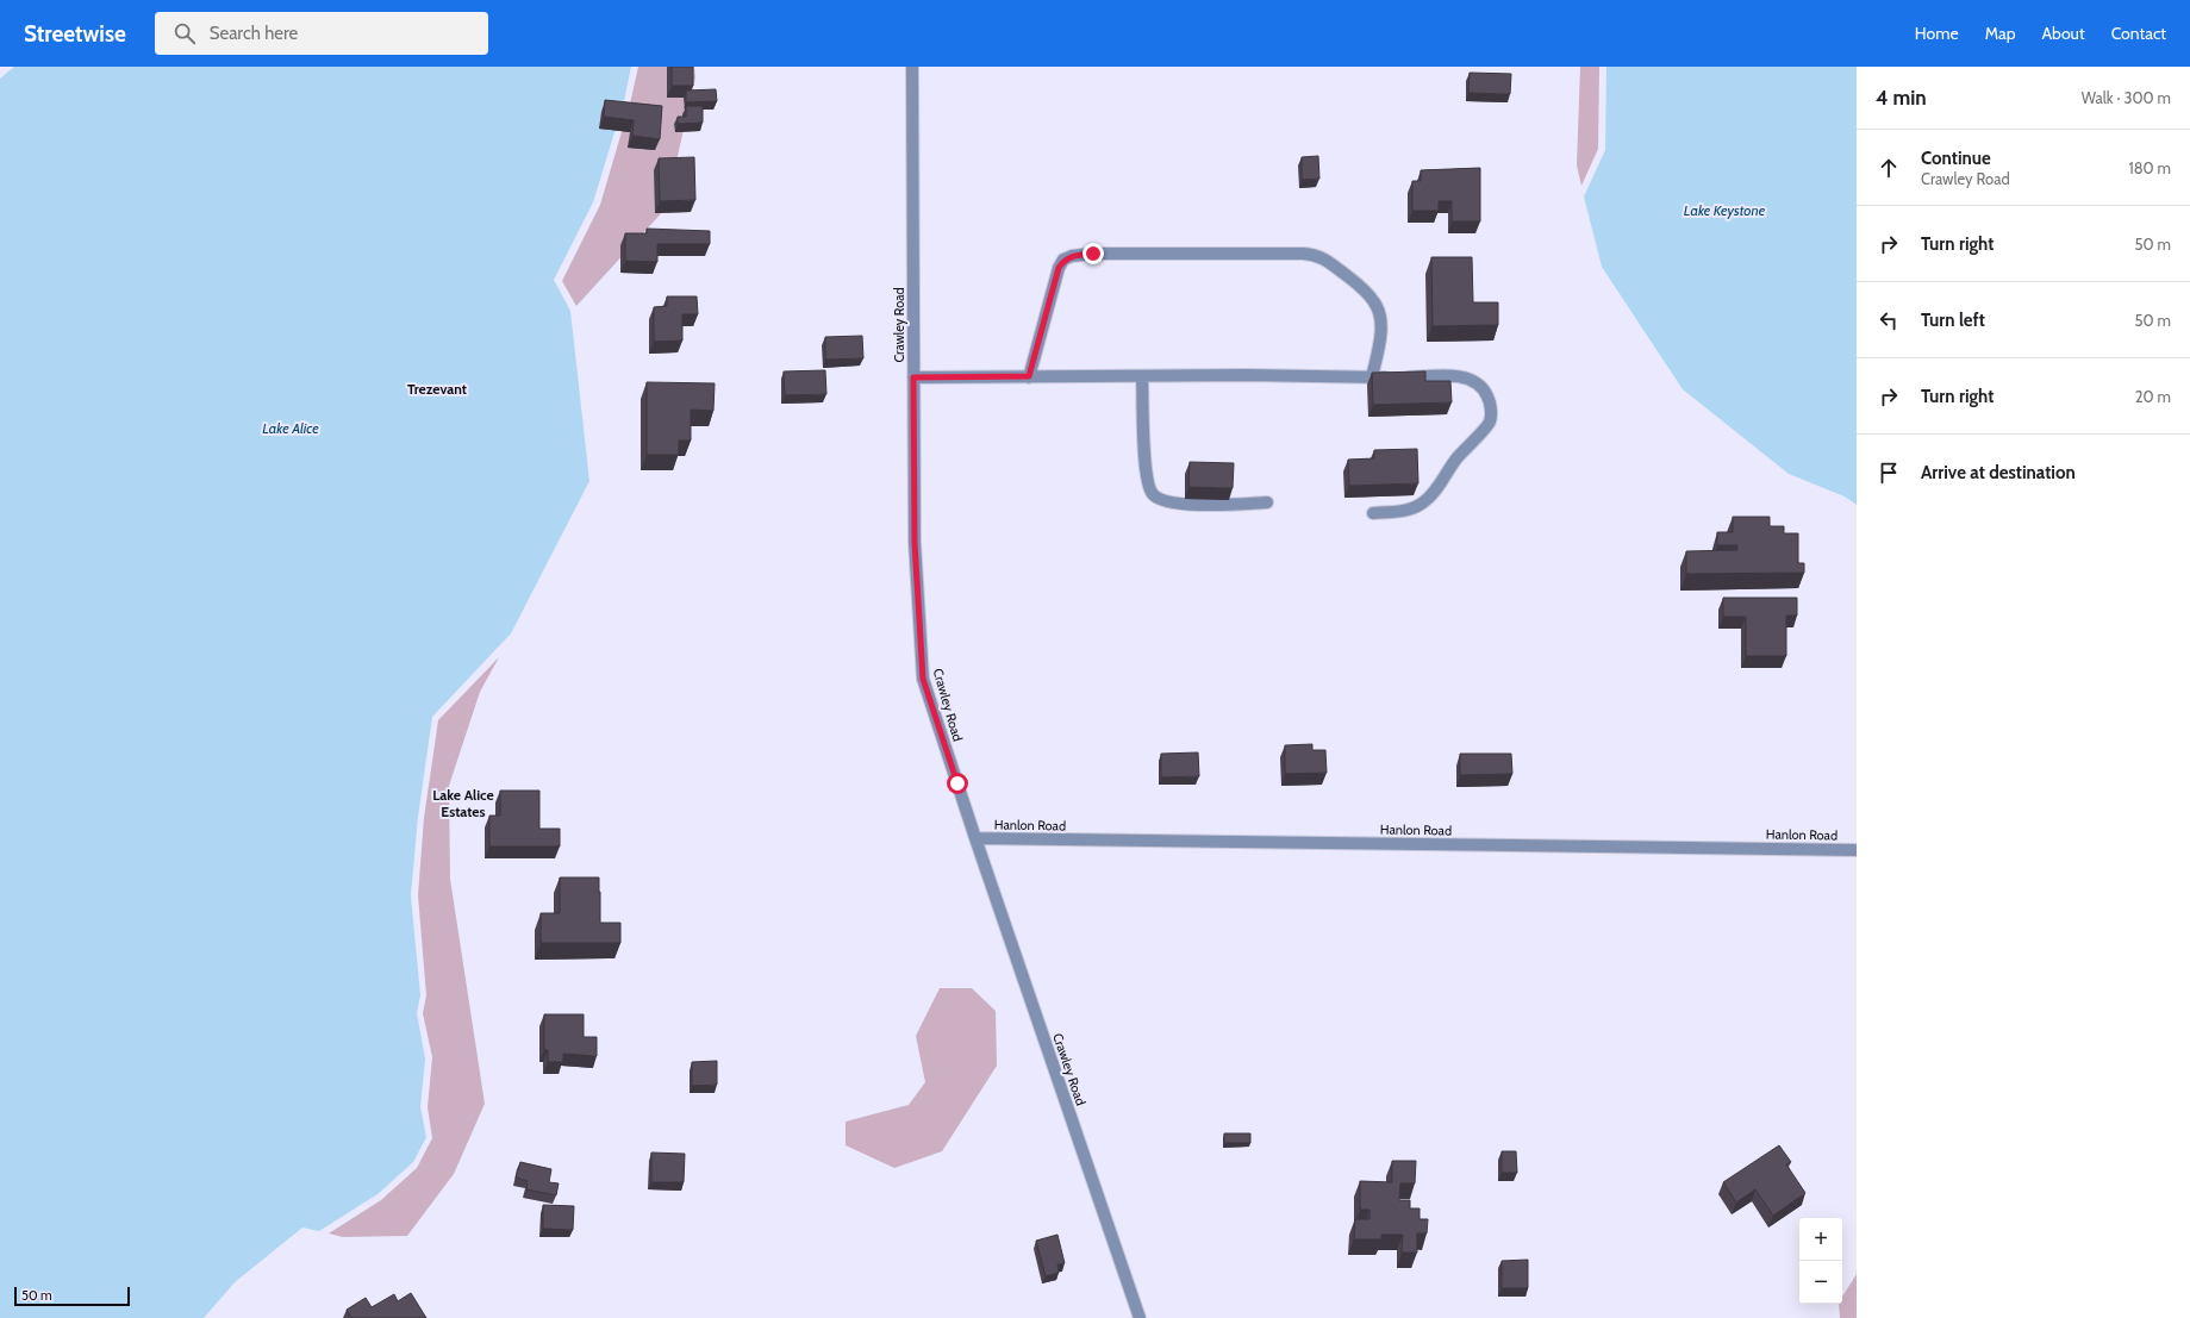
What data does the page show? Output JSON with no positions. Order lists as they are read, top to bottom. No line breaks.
{"streets":{"street":["Crawley Road","Hanlon Road"]},"crossings":[["Crawley Road","Hanlon Road"]],"districts":["Trezevant","Lake Alice Estates"],"water":["Lake Keystone","Lake Alice"],"scale_bar":"50 m","page":{"header":"Streetwise","search":"Search here","nav":["Home","Map","About","Contact"],"heading":["4 min","Walk · 300 m"],"list":[["Continue","Crawley Road","180 m"],["Turn right","50 m"],["Turn left","50 m"],["Turn right","20 m"],"Arrive at destination"],"map_buttons":["+","−"],"scale":"50 m"}}
